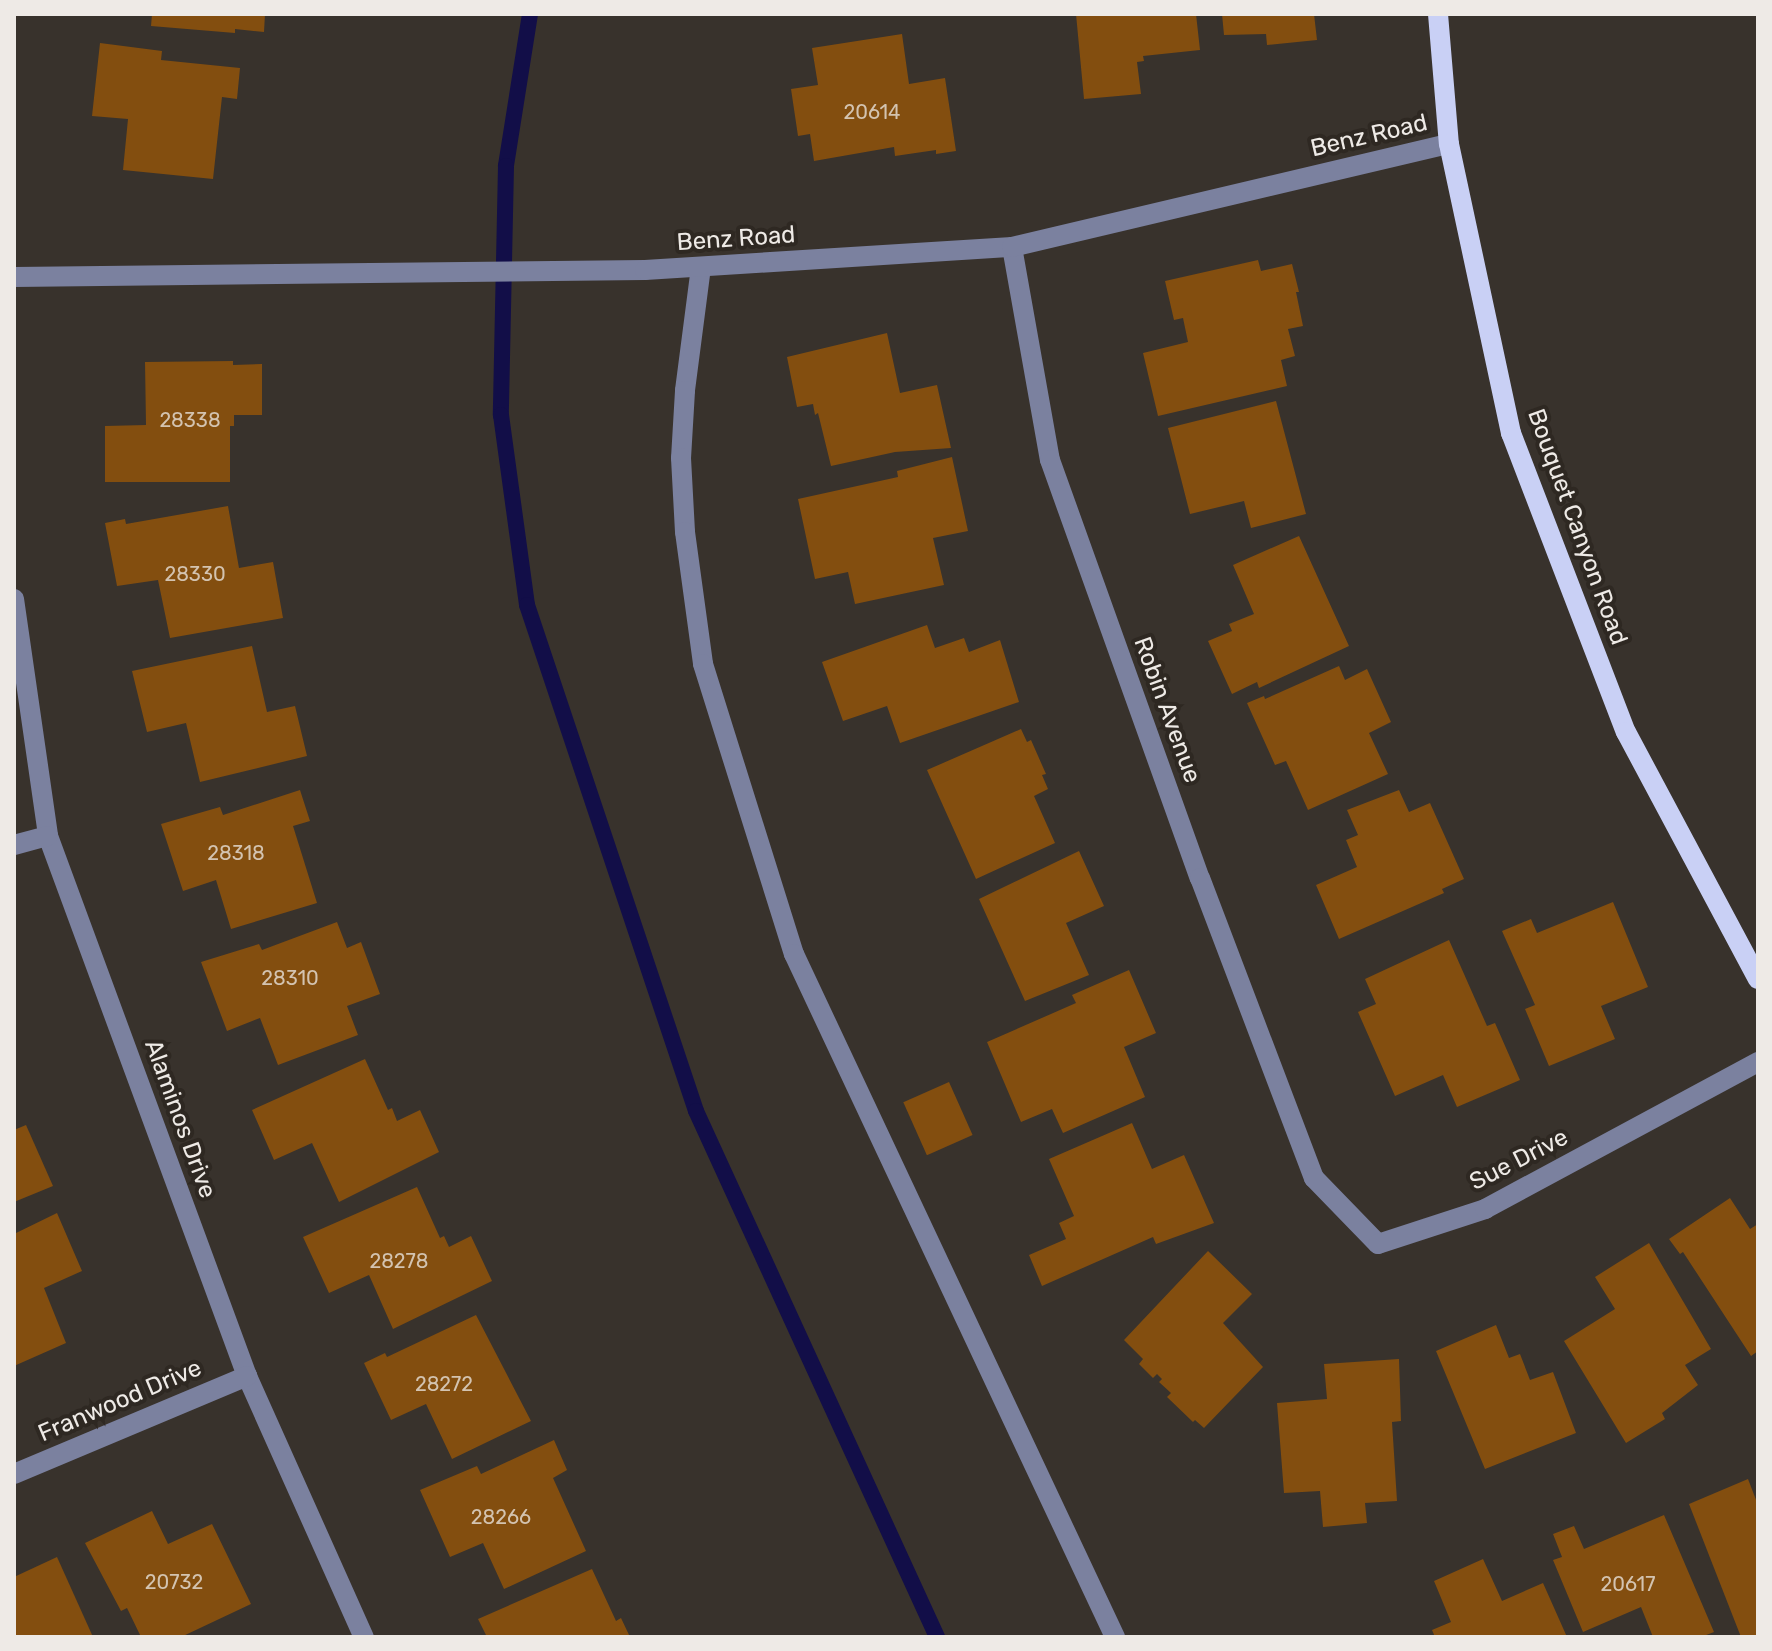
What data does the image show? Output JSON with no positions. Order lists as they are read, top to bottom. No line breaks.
{"streets":{"main road":["Bouquet Canyon Road"],"street":["Benz Road","Robin Avenue","Alaminos Drive","Sue Drive","Franwood Drive"]},"crossings":[["Benz Road","Bouquet Canyon Road"],["Benz Road","Robin Avenue"],["Robin Avenue","Sue Drive"],["Alaminos Drive","Franwood Drive"]],"house_numbers":["20614","28338","28330","28318","28310","28278","28272","28266","20732","20617"]}
